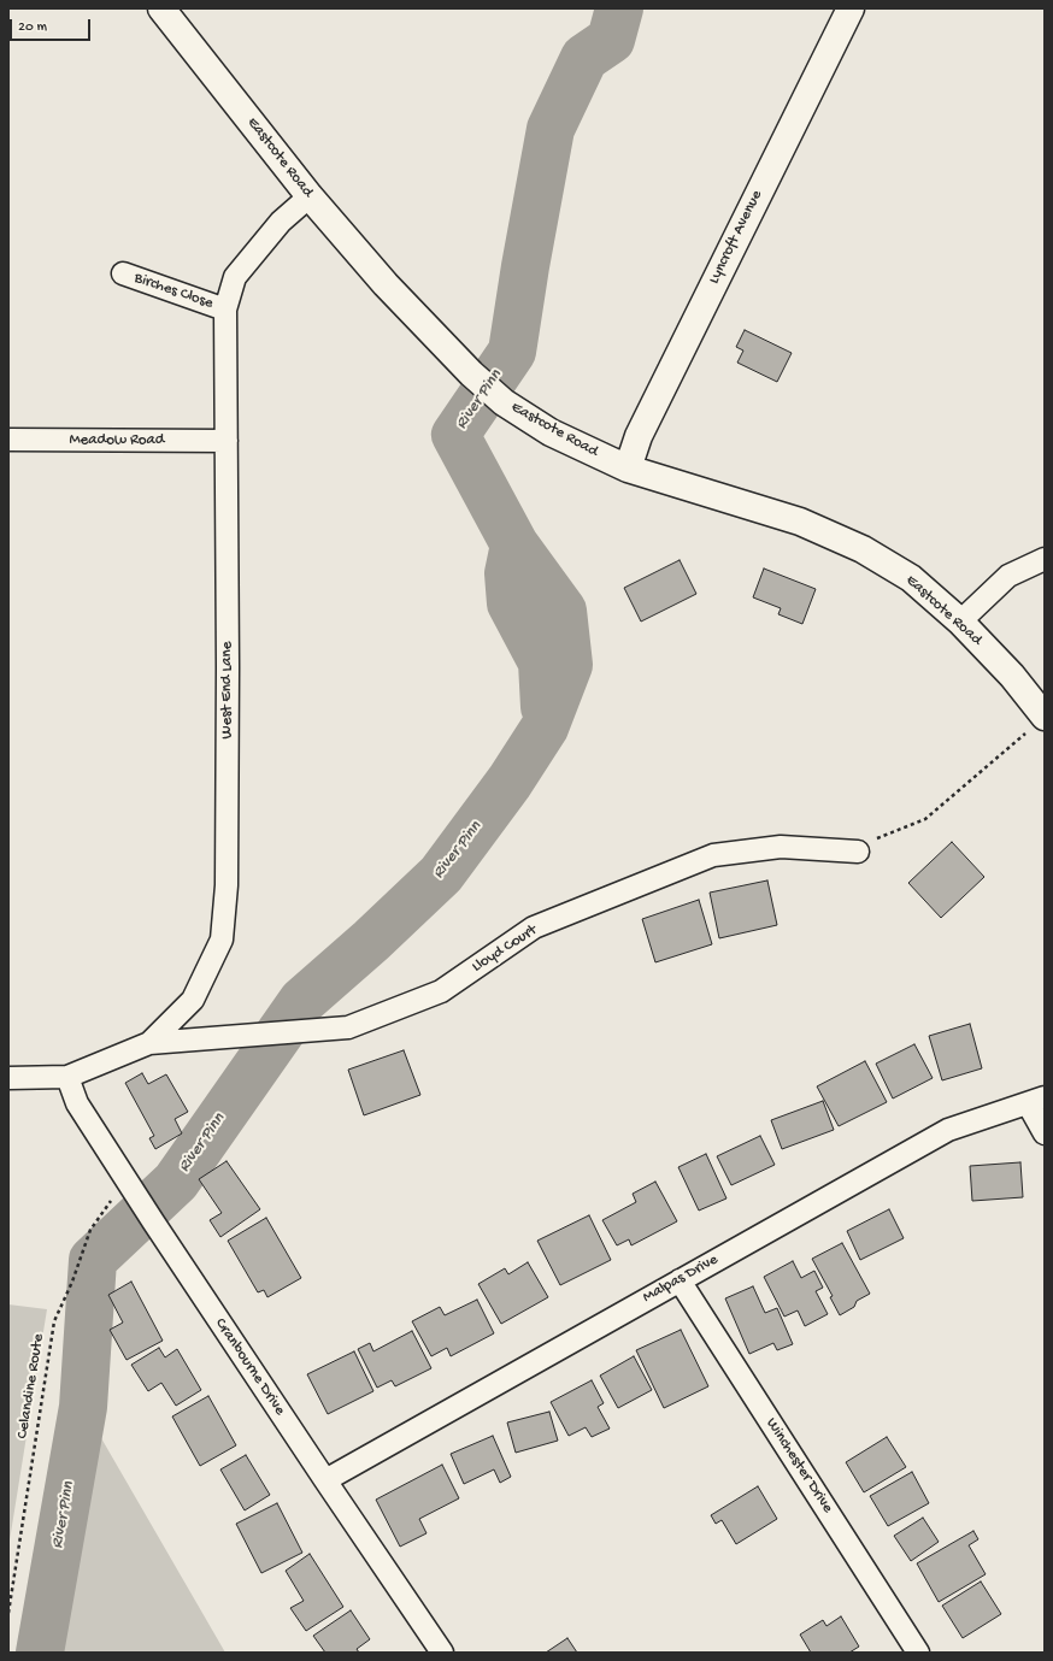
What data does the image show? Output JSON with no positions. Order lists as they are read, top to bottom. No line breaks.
{"streets":{"street":["Eastcote Road","Lyncroft Avenue","Birches Close","Meadow Road","West End Lane","Lloyd Court","Malpas Drive","Cranbourne Drive","Winchester Drive"],"path":["Celandine Route"]},"crossings":[["Eastcote Road","Lyncroft Avenue"],["Eastcote Road","West End Lane"],["Birches Close","West End Lane"],["Meadow Road","West End Lane"],["West End Lane","Lloyd Court"],["West End Lane","Cranbourne Drive"],["Malpas Drive","Cranbourne Drive"],["Malpas Drive","Winchester Drive"],["Cranbourne Drive","Celandine Route"]],"water":["River Pinn"],"scale_bar":"20 m"}
